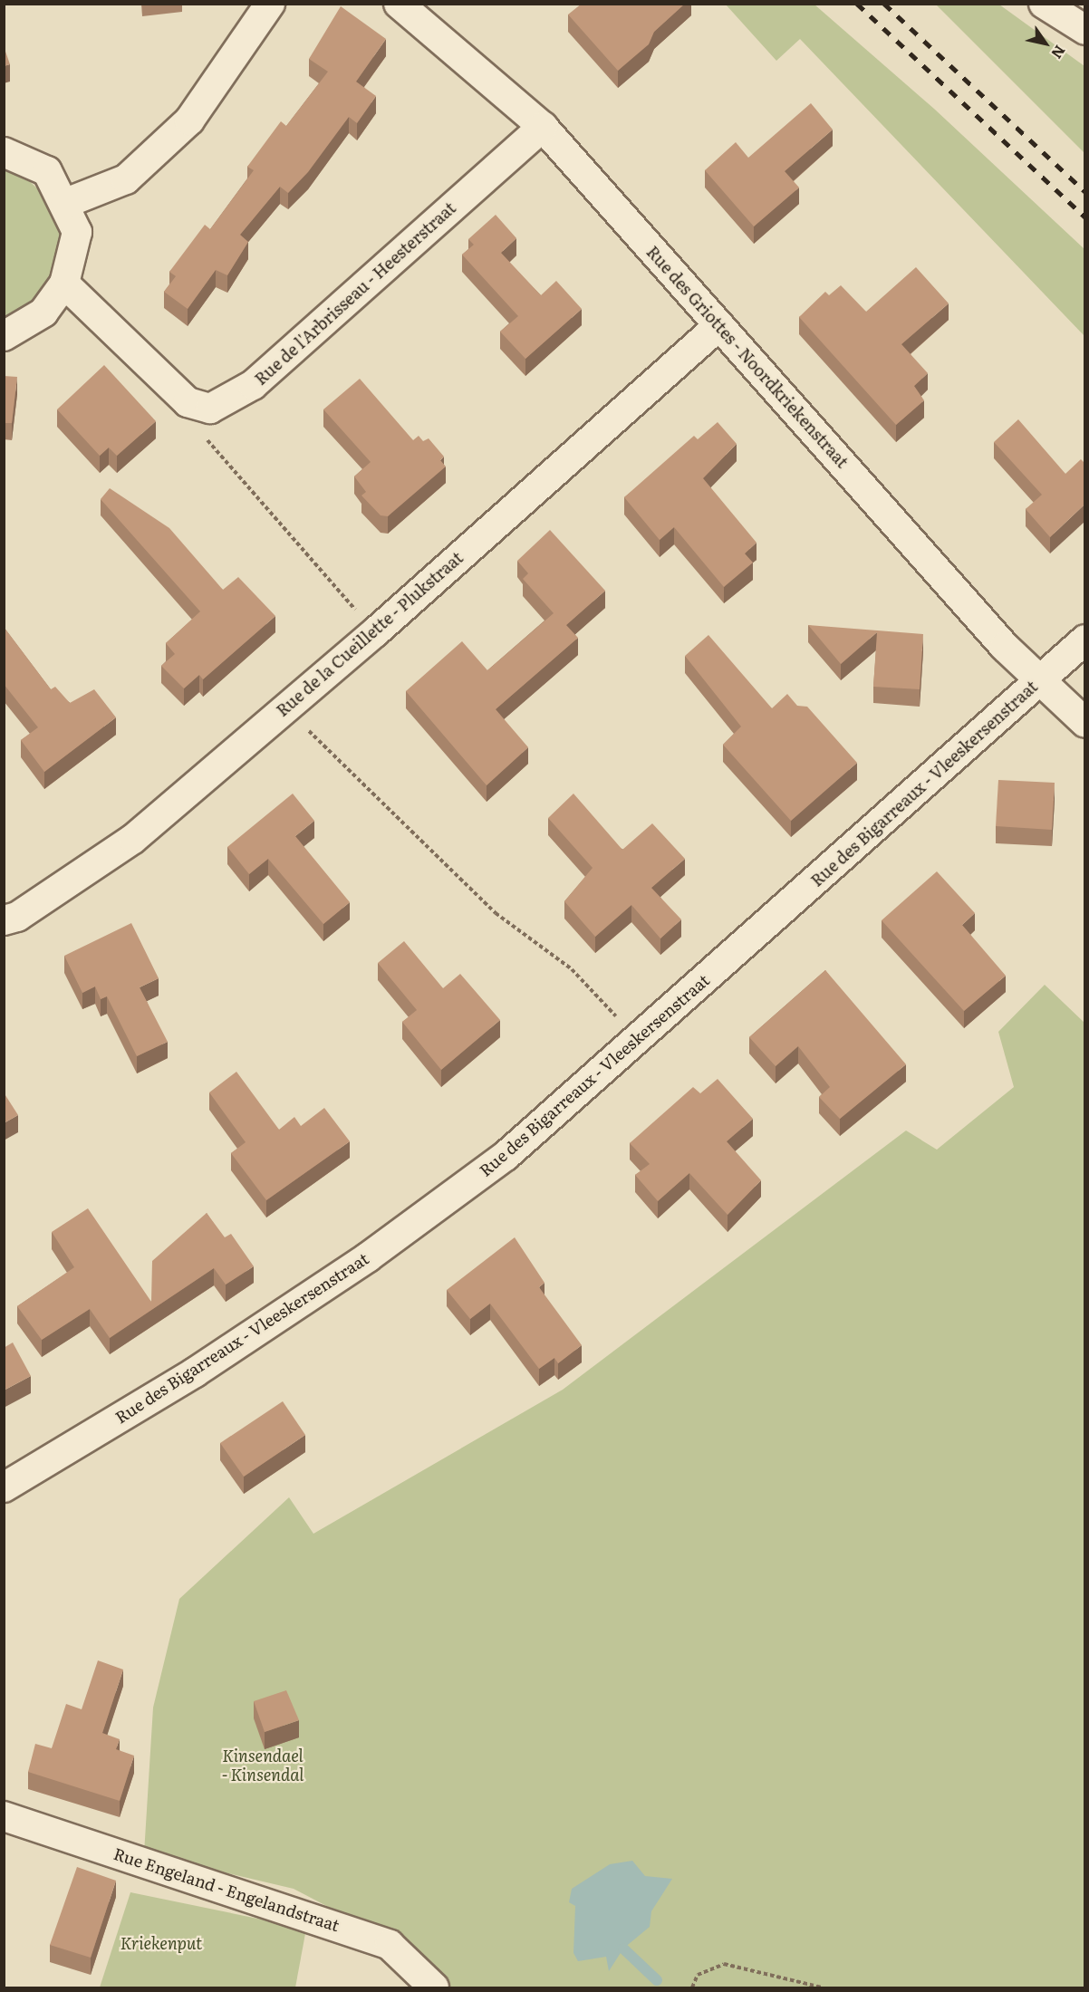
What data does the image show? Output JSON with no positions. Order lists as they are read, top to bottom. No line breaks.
{"streets":{"street":["Rue de l'Arbrisseau - Heesterstraat","Rue des Griottes - Noordkriekenstraat","Rue de la Cueillette - Plukstraat","Rue des Bigarreaux - Vleeskersenstraat","Rue Engeland - Engelandstraat"]},"crossings":[["Rue de l'Arbrisseau - Heesterstraat","Rue des Griottes - Noordkriekenstraat"],["Rue des Griottes - Noordkriekenstraat","Rue de la Cueillette - Plukstraat"],["Rue des Griottes - Noordkriekenstraat","Rue des Bigarreaux - Vleeskersenstraat"]],"parks":["Kinsendael - Kinsendal","Kriekenput"],"north":"bottom right"}
